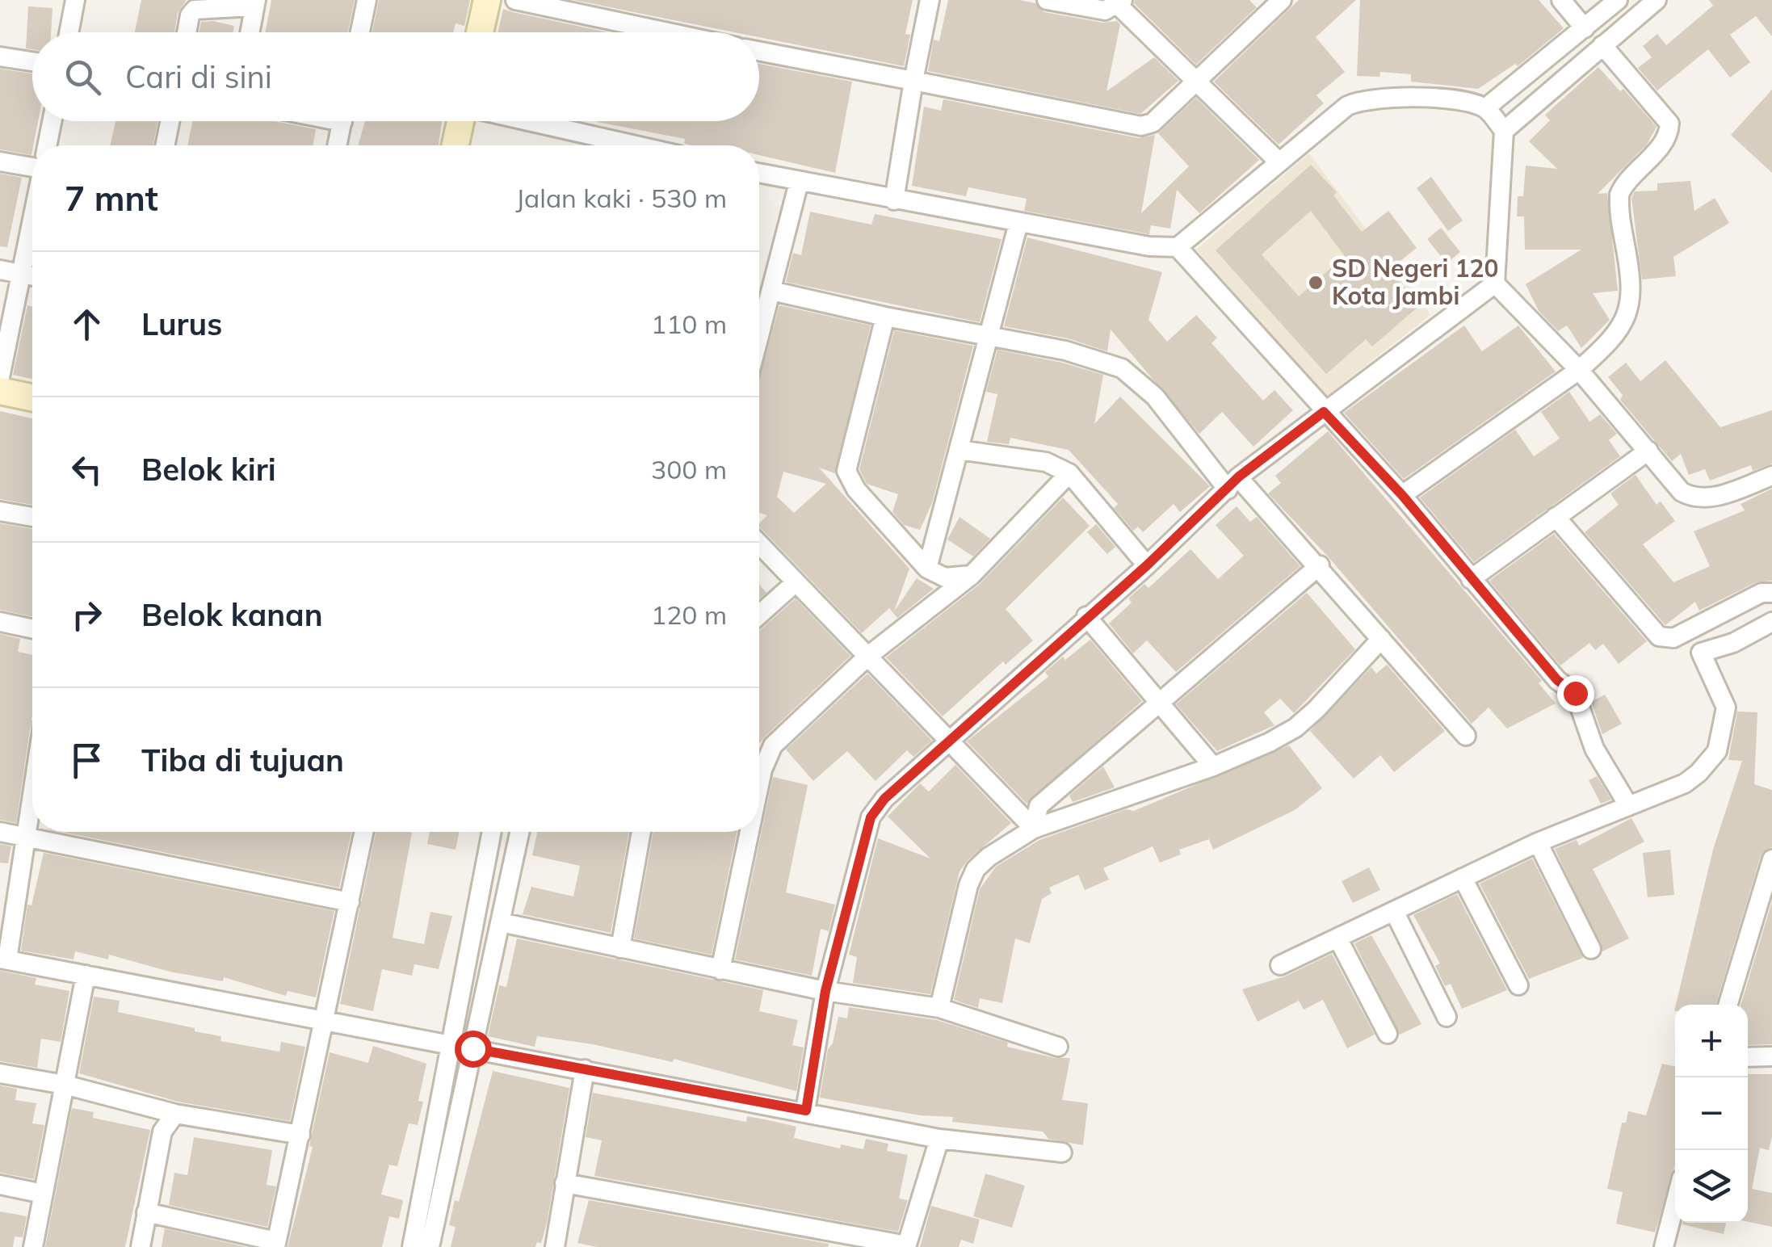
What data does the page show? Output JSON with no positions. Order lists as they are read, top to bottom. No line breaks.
{"places":["SD Negeri 120 Kota Jambi"],"page":{"search":"Cari di sini","heading":["7 mnt","Jalan kaki · 530 m"],"list":[["Lurus","110 m"],["Belok kiri","300 m"],["Belok kanan","120 m"],"Tiba di tujuan"],"map_buttons":["+","−"]}}
